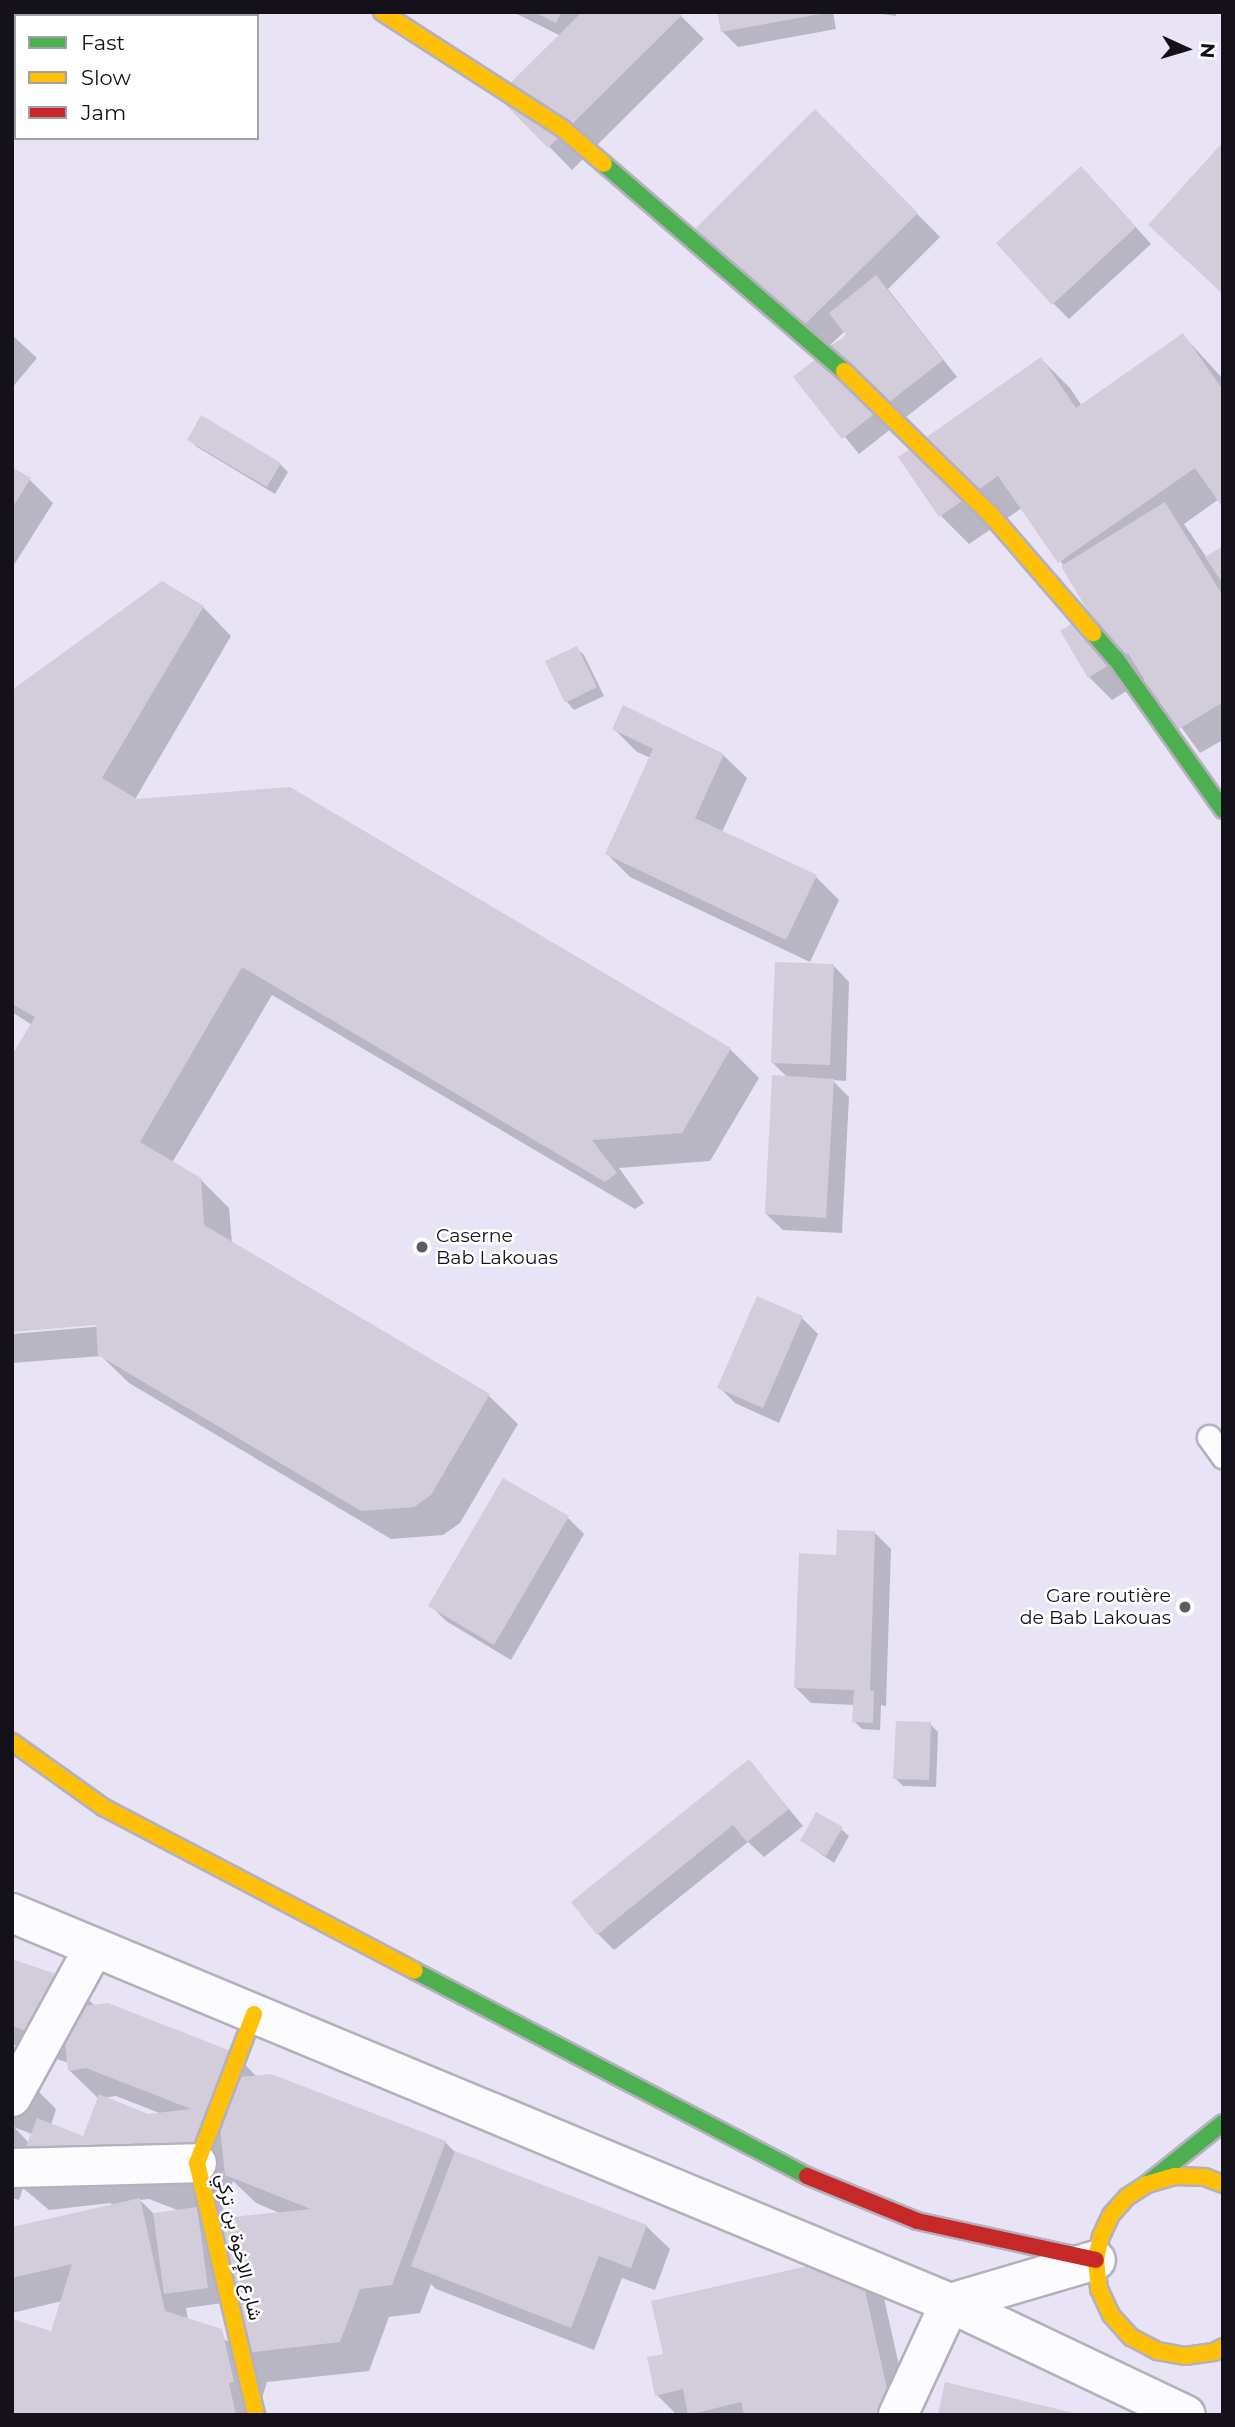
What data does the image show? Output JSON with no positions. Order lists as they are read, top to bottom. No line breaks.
{"streets":{"street":["شارع الإخوة بن تركي"]},"places":["Caserne Bab Lakouas","Gare routière de Bab Lakouas"],"legend":["Fast","Slow","Jam"],"north":"right"}
